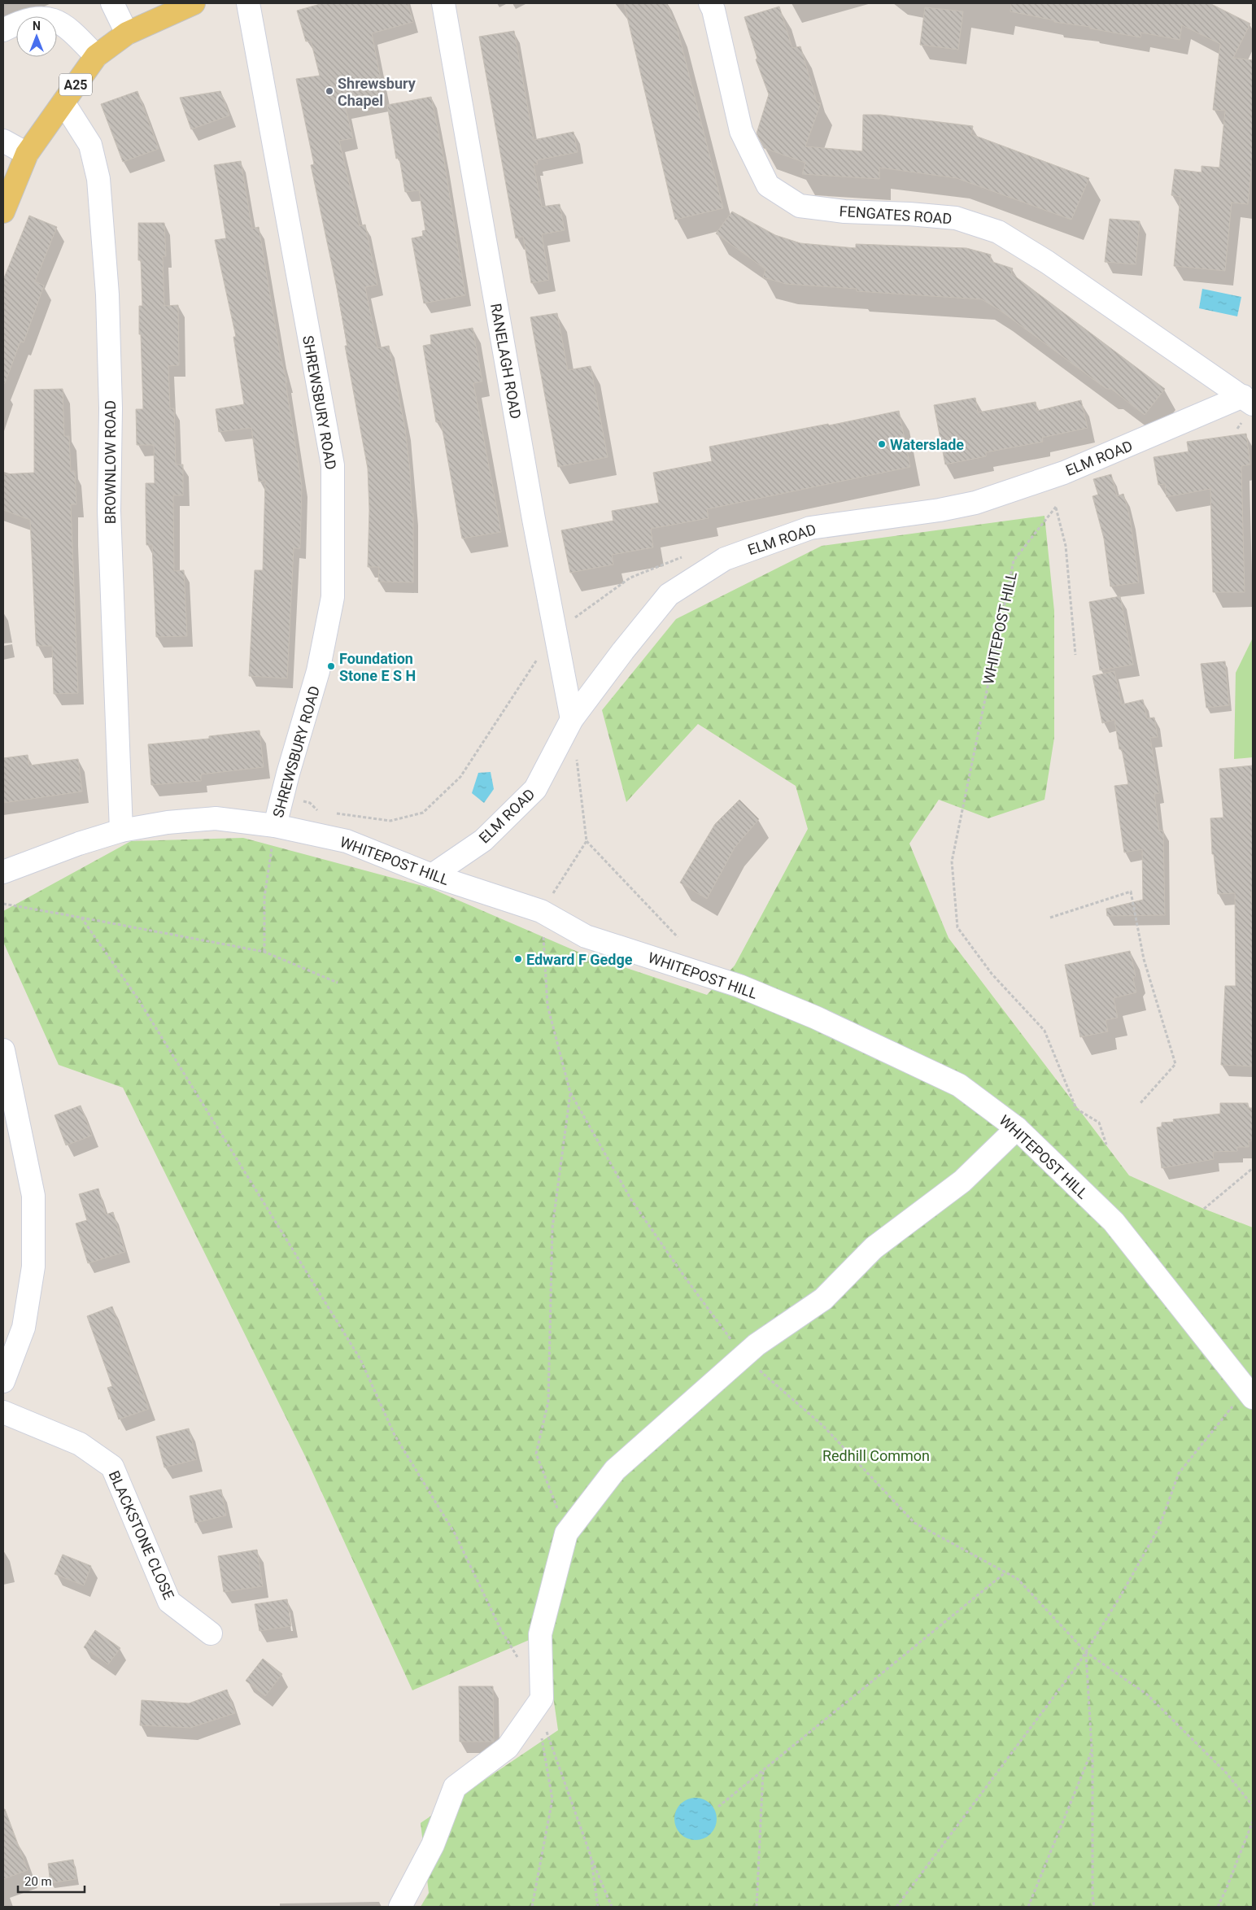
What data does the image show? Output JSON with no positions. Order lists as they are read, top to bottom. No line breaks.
{"streets":{"main road":["A25"],"street":["FENGATES ROAD","RANELAGH ROAD","SHREWSBURY ROAD","ELM ROAD","BROWNLOW ROAD","WHITEPOST HILL","BLACKSTONE CLOSE"]},"crossings":[["A25","BROWNLOW ROAD"],["FENGATES ROAD","ELM ROAD"],["RANELAGH ROAD","ELM ROAD"],["SHREWSBURY ROAD","WHITEPOST HILL"],["ELM ROAD","WHITEPOST HILL"],["BROWNLOW ROAD","WHITEPOST HILL"]],"parks":["Redhill Common"],"places":["Shrewsbury Chapel","Waterslade","Foundation Stone E S H","Edward F Gedge"],"scale_bar":"20 m","north":"top"}
